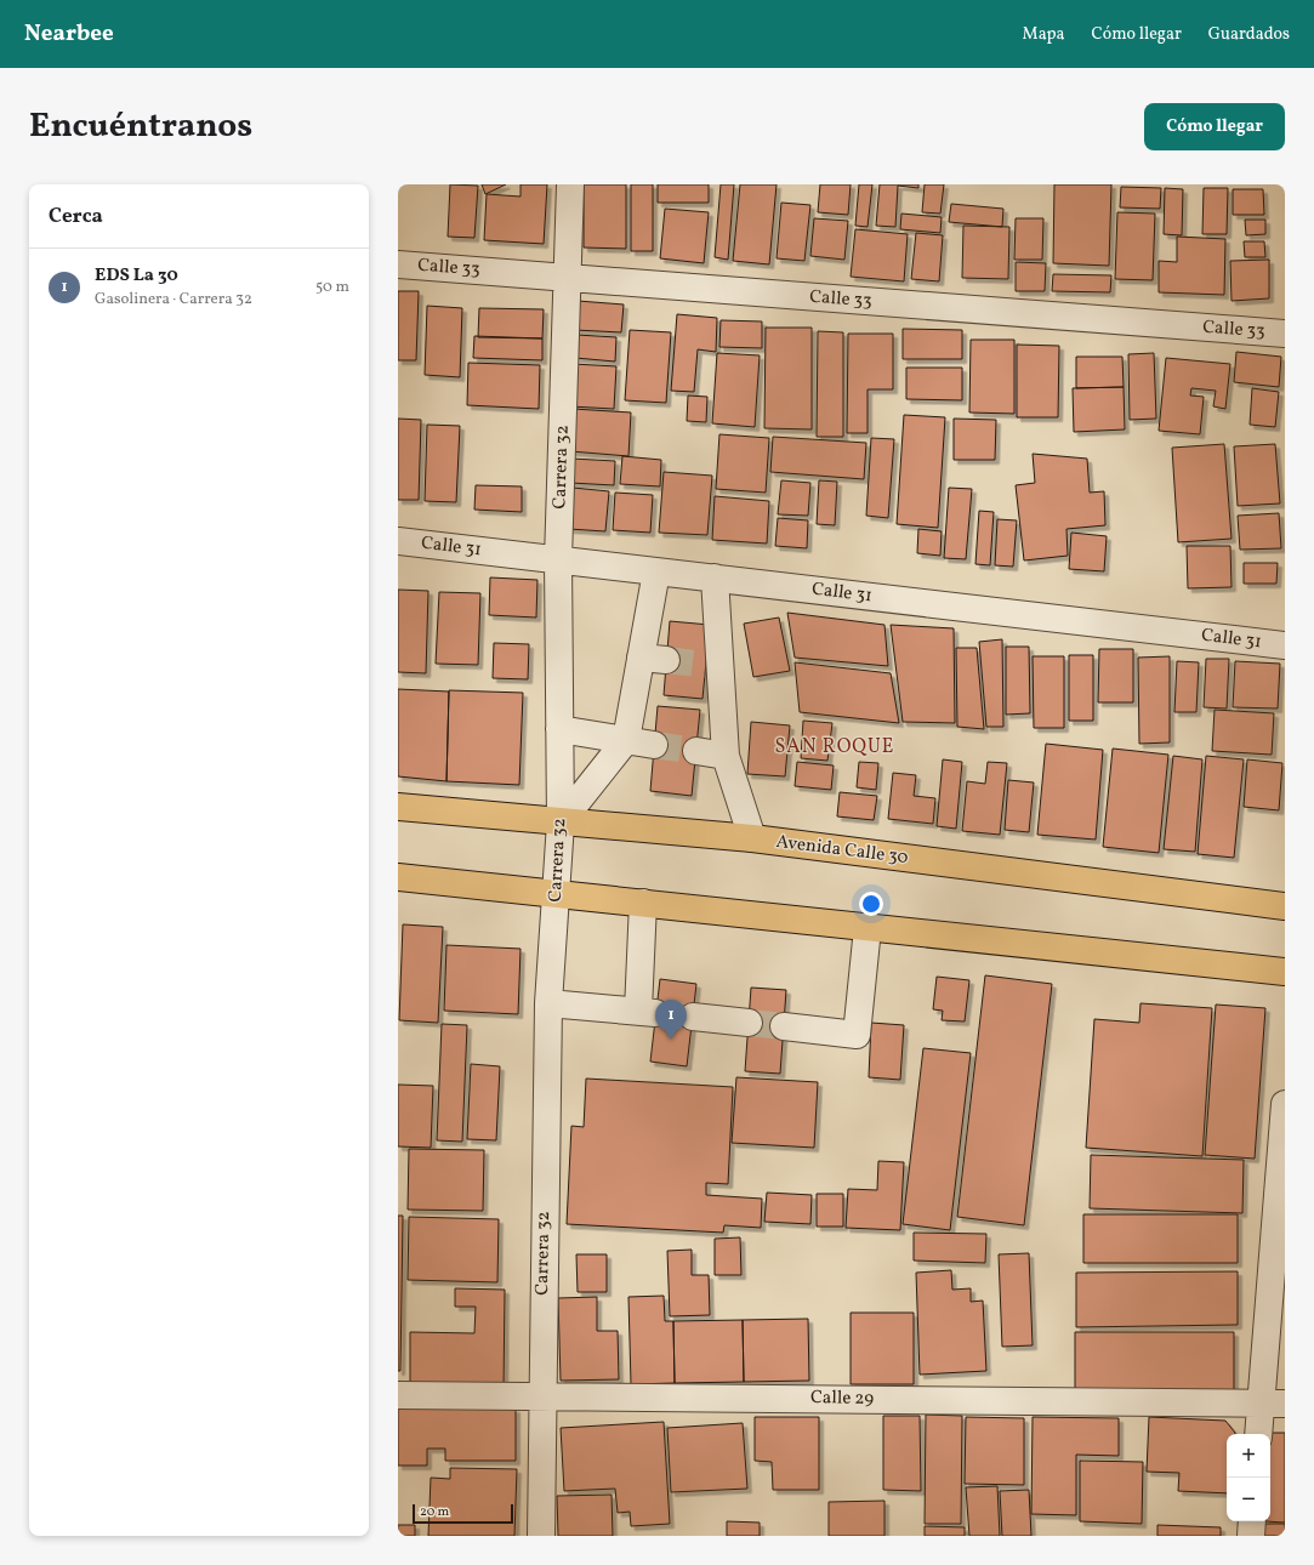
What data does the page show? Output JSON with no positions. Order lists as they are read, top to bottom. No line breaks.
{"streets":{"highway":["Avenida Calle 30"],"street":["Calle 33","Carrera 32","Calle 31","Calle 29"]},"crossings":[["Calle 33","Carrera 32"],["Carrera 32","Calle 31"],["Carrera 32","Avenida Calle 30"],["Carrera 32","Calle 29"]],"districts":["SAN ROQUE"],"scale_bar":"20 m","page":{"header":"Nearbee","nav":["Mapa","Cómo llegar","Guardados"],"title":"Encuéntranos","buttons":"Cómo llegar","heading":"Cerca","list":[{"mark":"1","name":"EDS La 30","note":"Gasolinera · Carrera 32","value":"50 m"}],"pins":"1","map_buttons":["+","−"],"scale":"20 m"}}
